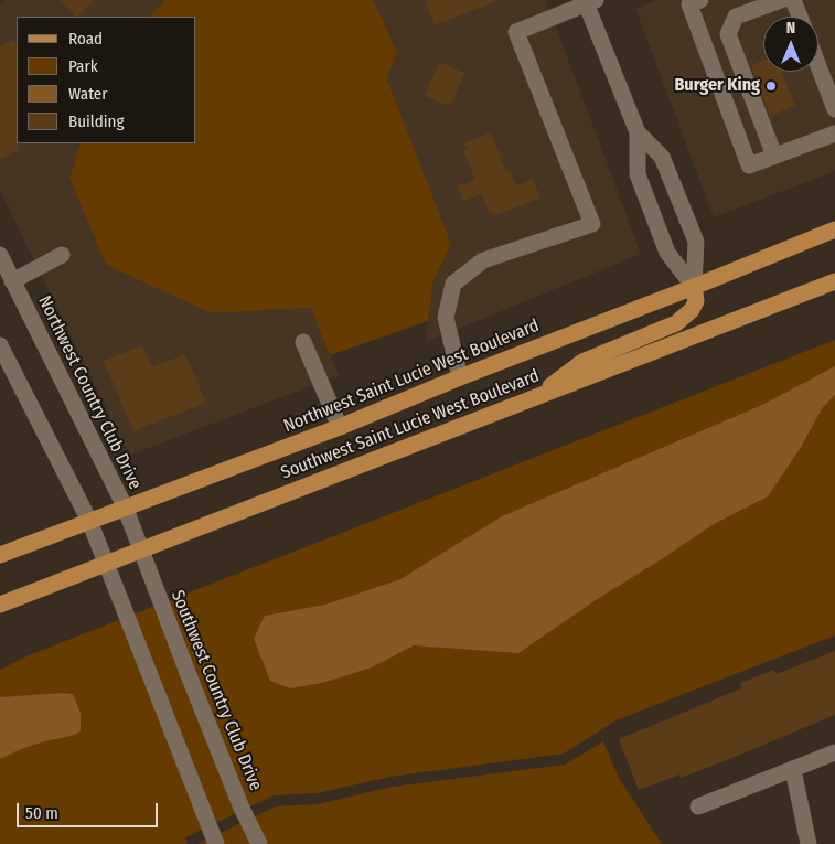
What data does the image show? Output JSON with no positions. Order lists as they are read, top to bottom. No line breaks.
{"streets":{"main road":["Northwest Saint Lucie West Boulevard","Southwest Saint Lucie West Boulevard"],"street":["Northwest Country Club Drive","Southwest Country Club Drive"]},"crossings":[["Northwest Saint Lucie West Boulevard","Northwest Country Club Drive"],["Northwest Country Club Drive","Southwest Saint Lucie West Boulevard"],["Northwest Country Club Drive","Southwest Country Club Drive"],["Southwest Saint Lucie West Boulevard","Southwest Country Club Drive"]],"places":["Burger King"],"legend":["Road","Park","Water","Building"],"scale_bar":"50 m","north":"top"}
